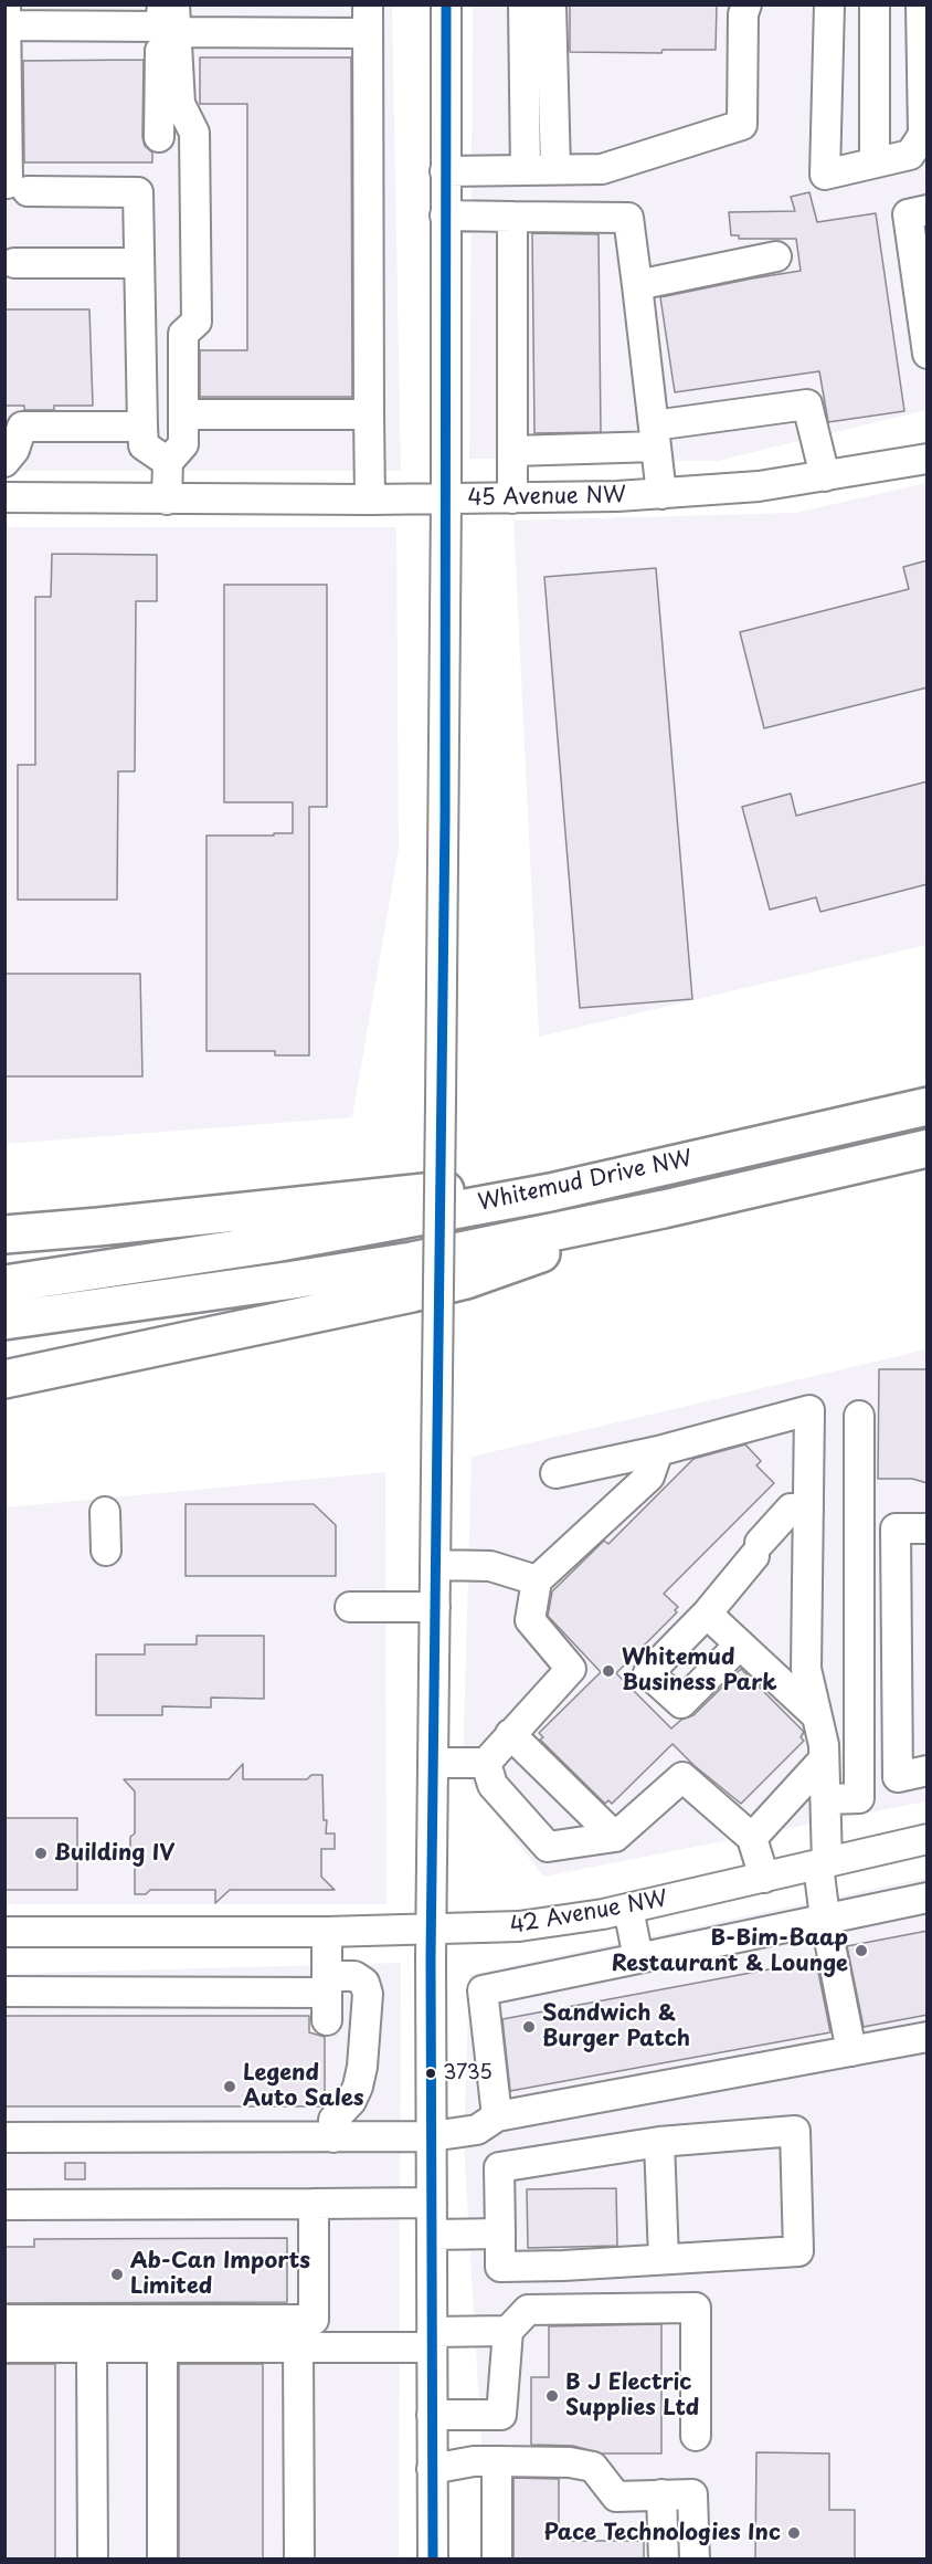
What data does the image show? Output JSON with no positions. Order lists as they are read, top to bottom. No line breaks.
{"streets":{"highway":["Whitemud Drive NW"],"street":["45 Avenue NW","42 Avenue NW"]},"places":["Whitemud Business Park","Building IV","B-Bim-Baap Restaurant & Lounge","Sandwich & Burger Patch","3735","Legend Auto Sales","Ab-Can Imports Limited","B J Electric Supplies Ltd","Pace Technologies Inc"]}
